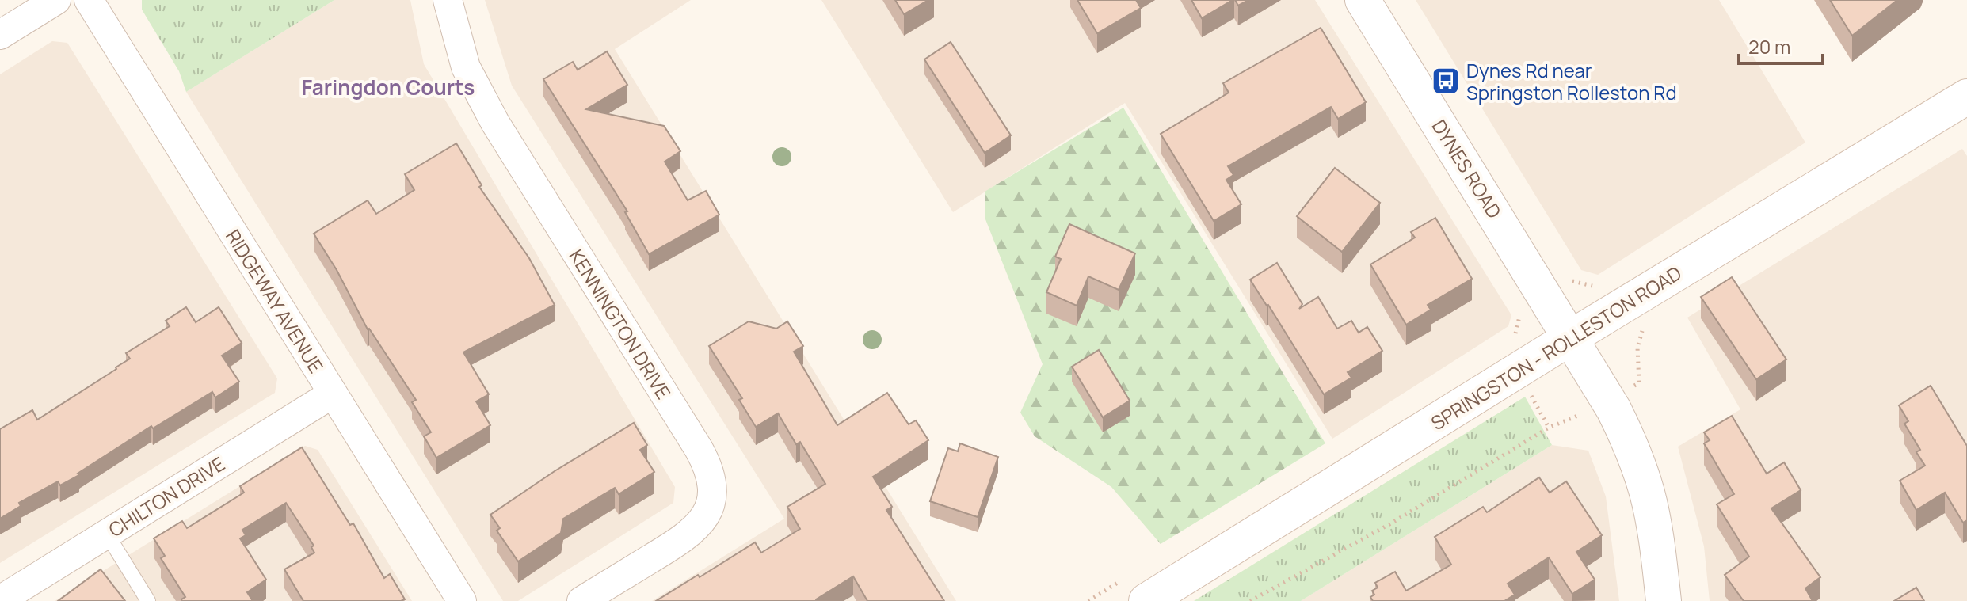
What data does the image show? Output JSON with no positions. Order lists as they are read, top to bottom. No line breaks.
{"streets":{"main road":["DYNES ROAD","SPRINGSTON - ROLLESTON ROAD"],"street":["RIDGEWAY AVENUE","KENNINGTON DRIVE","CHILTON DRIVE"]},"crossings":[["DYNES ROAD","SPRINGSTON - ROLLESTON ROAD"],["RIDGEWAY AVENUE","CHILTON DRIVE"]],"districts":["Faringdon Courts"],"places":{"bus stop":["Dynes Rd near Springston Rolleston Rd"]},"scale_bar":"20 m"}
